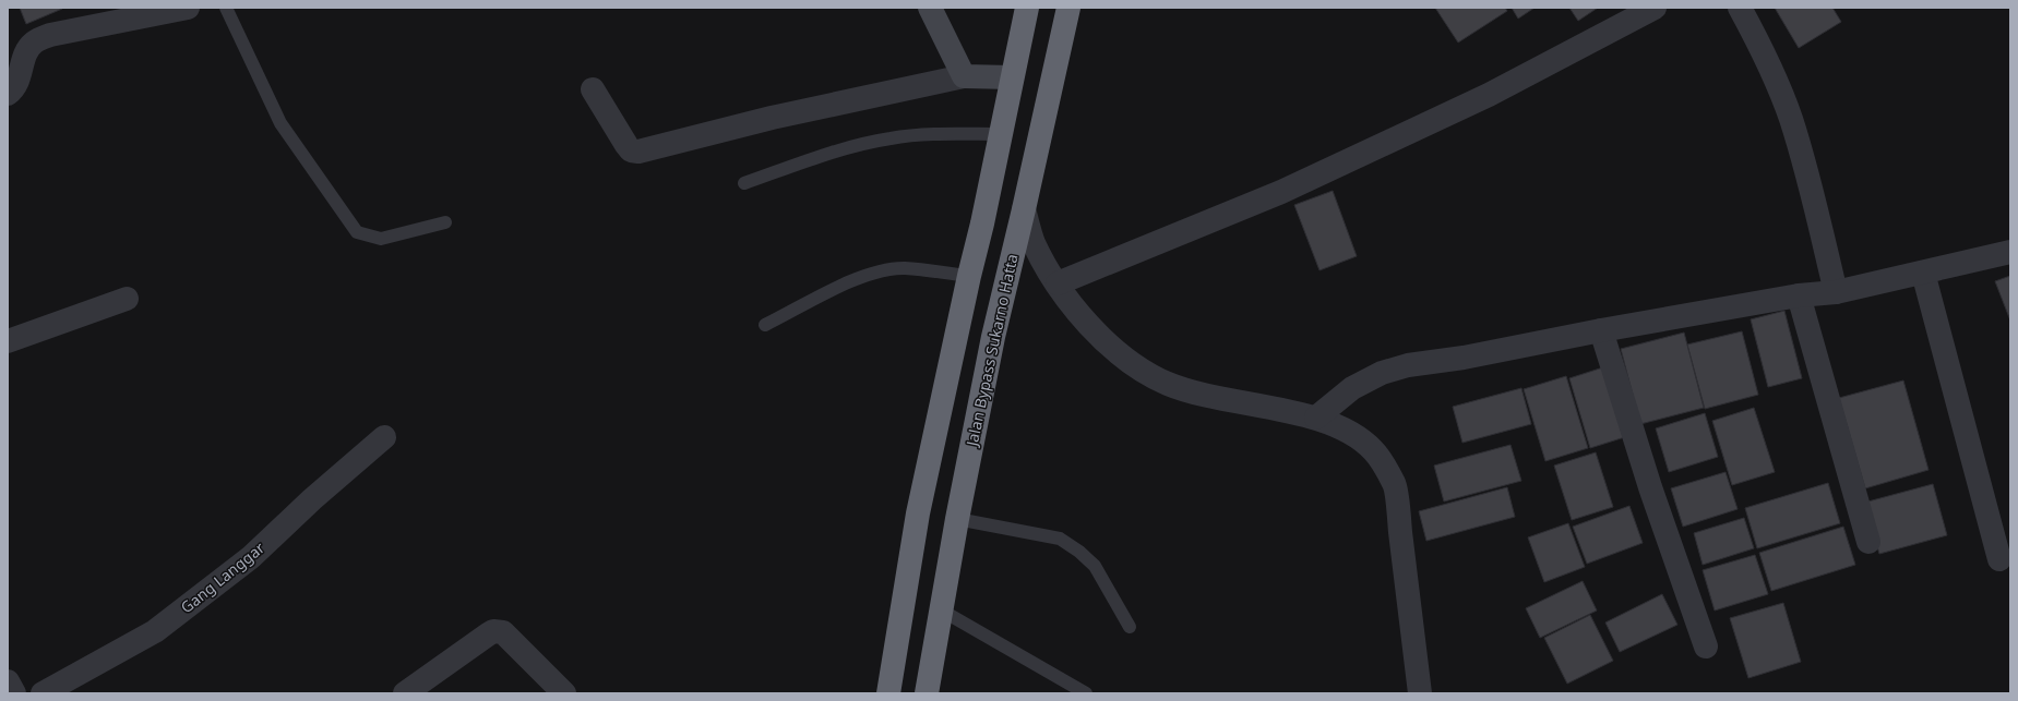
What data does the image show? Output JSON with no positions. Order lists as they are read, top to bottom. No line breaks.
{"streets":{"highway":["Jalan Bypass Sukarno Hatta"],"street":["Gang Langgar"]}}
